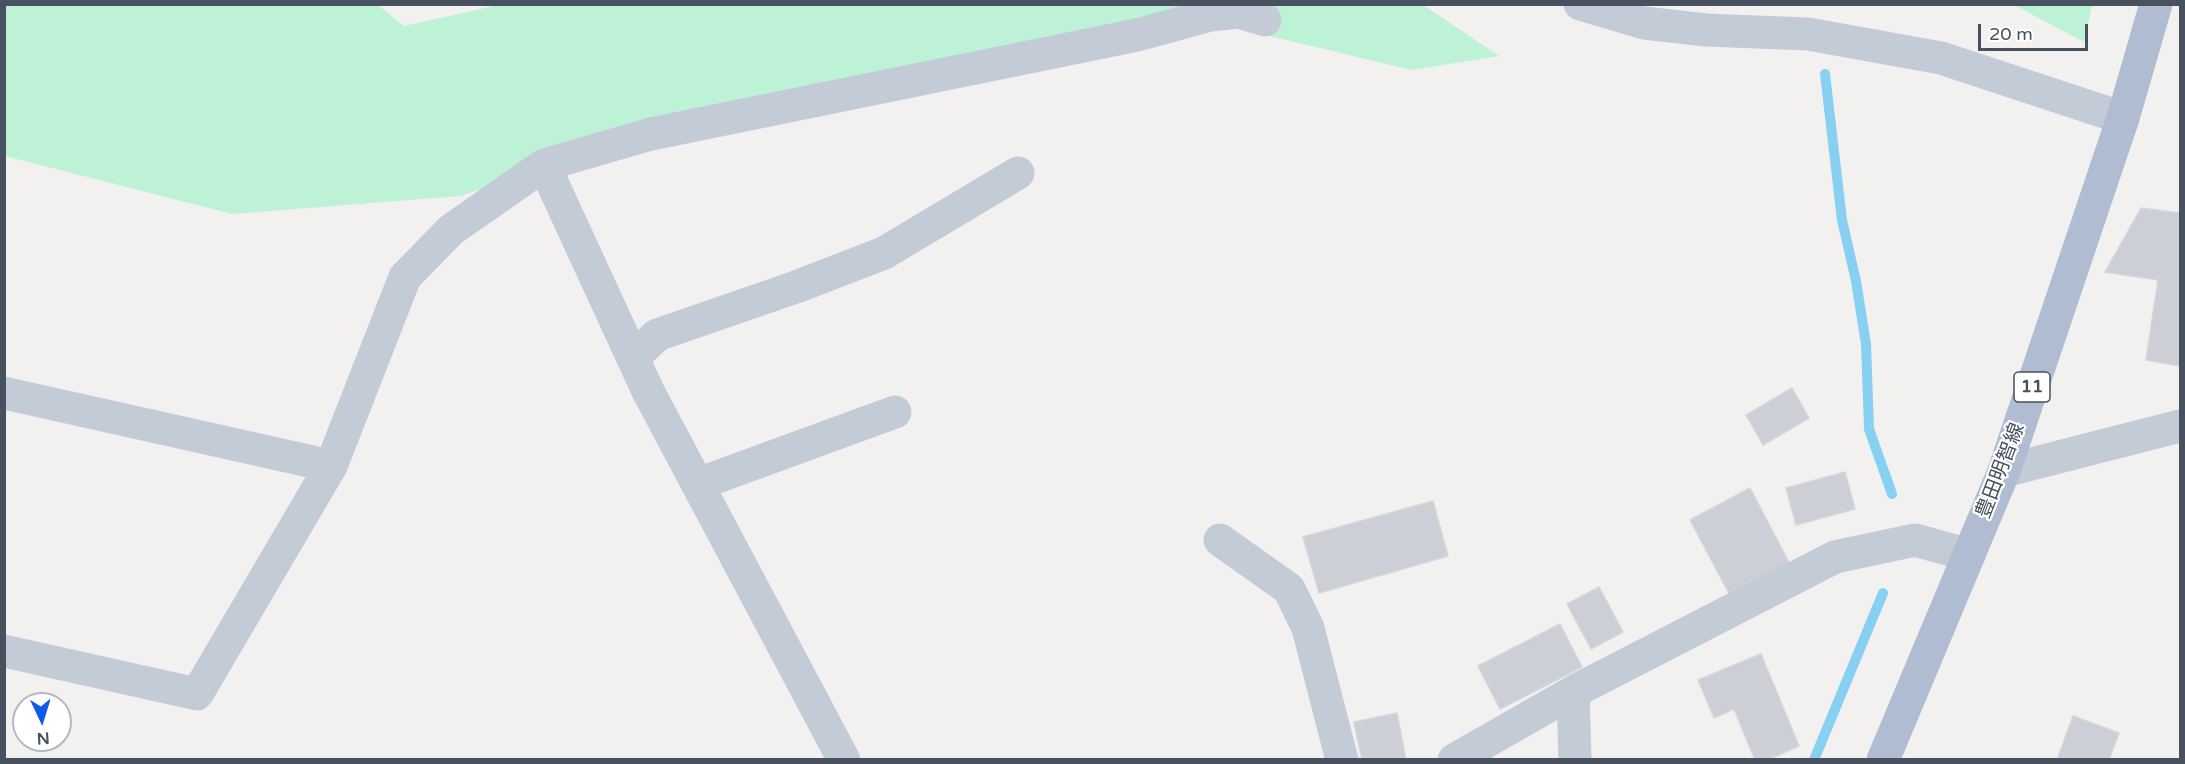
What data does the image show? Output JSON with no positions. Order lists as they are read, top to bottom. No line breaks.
{"streets":{"main road":["11","豊田明智線"]},"scale_bar":"20 m","north":"bottom"}
